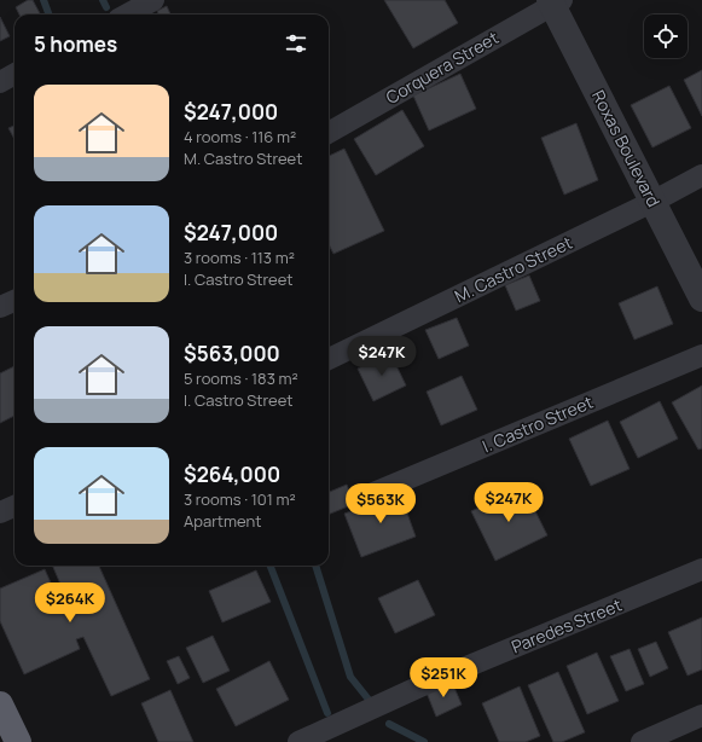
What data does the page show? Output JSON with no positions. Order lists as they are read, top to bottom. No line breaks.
{"streets":{"street":["Corquera Street","Roxas Boulevard","M. Castro Street","I. Castro Street","Paredes Street"]},"crossings":[["Corquera Street","Roxas Boulevard"],["Roxas Boulevard","M. Castro Street"]],"page":{"heading":"5 homes","list":[{"name":"$247,000","note":"4 rooms · 116 m² · M. Castro Street"},{"name":"$247,000","note":"3 rooms · 113 m² · I. Castro Street"},{"name":"$563,000","note":"5 rooms · 183 m² · I. Castro Street"},{"name":"$264,000","note":"3 rooms · 101 m² · Apartment"}],"price":["$247K","$247K","$563K","$264K","$251K"]}}
